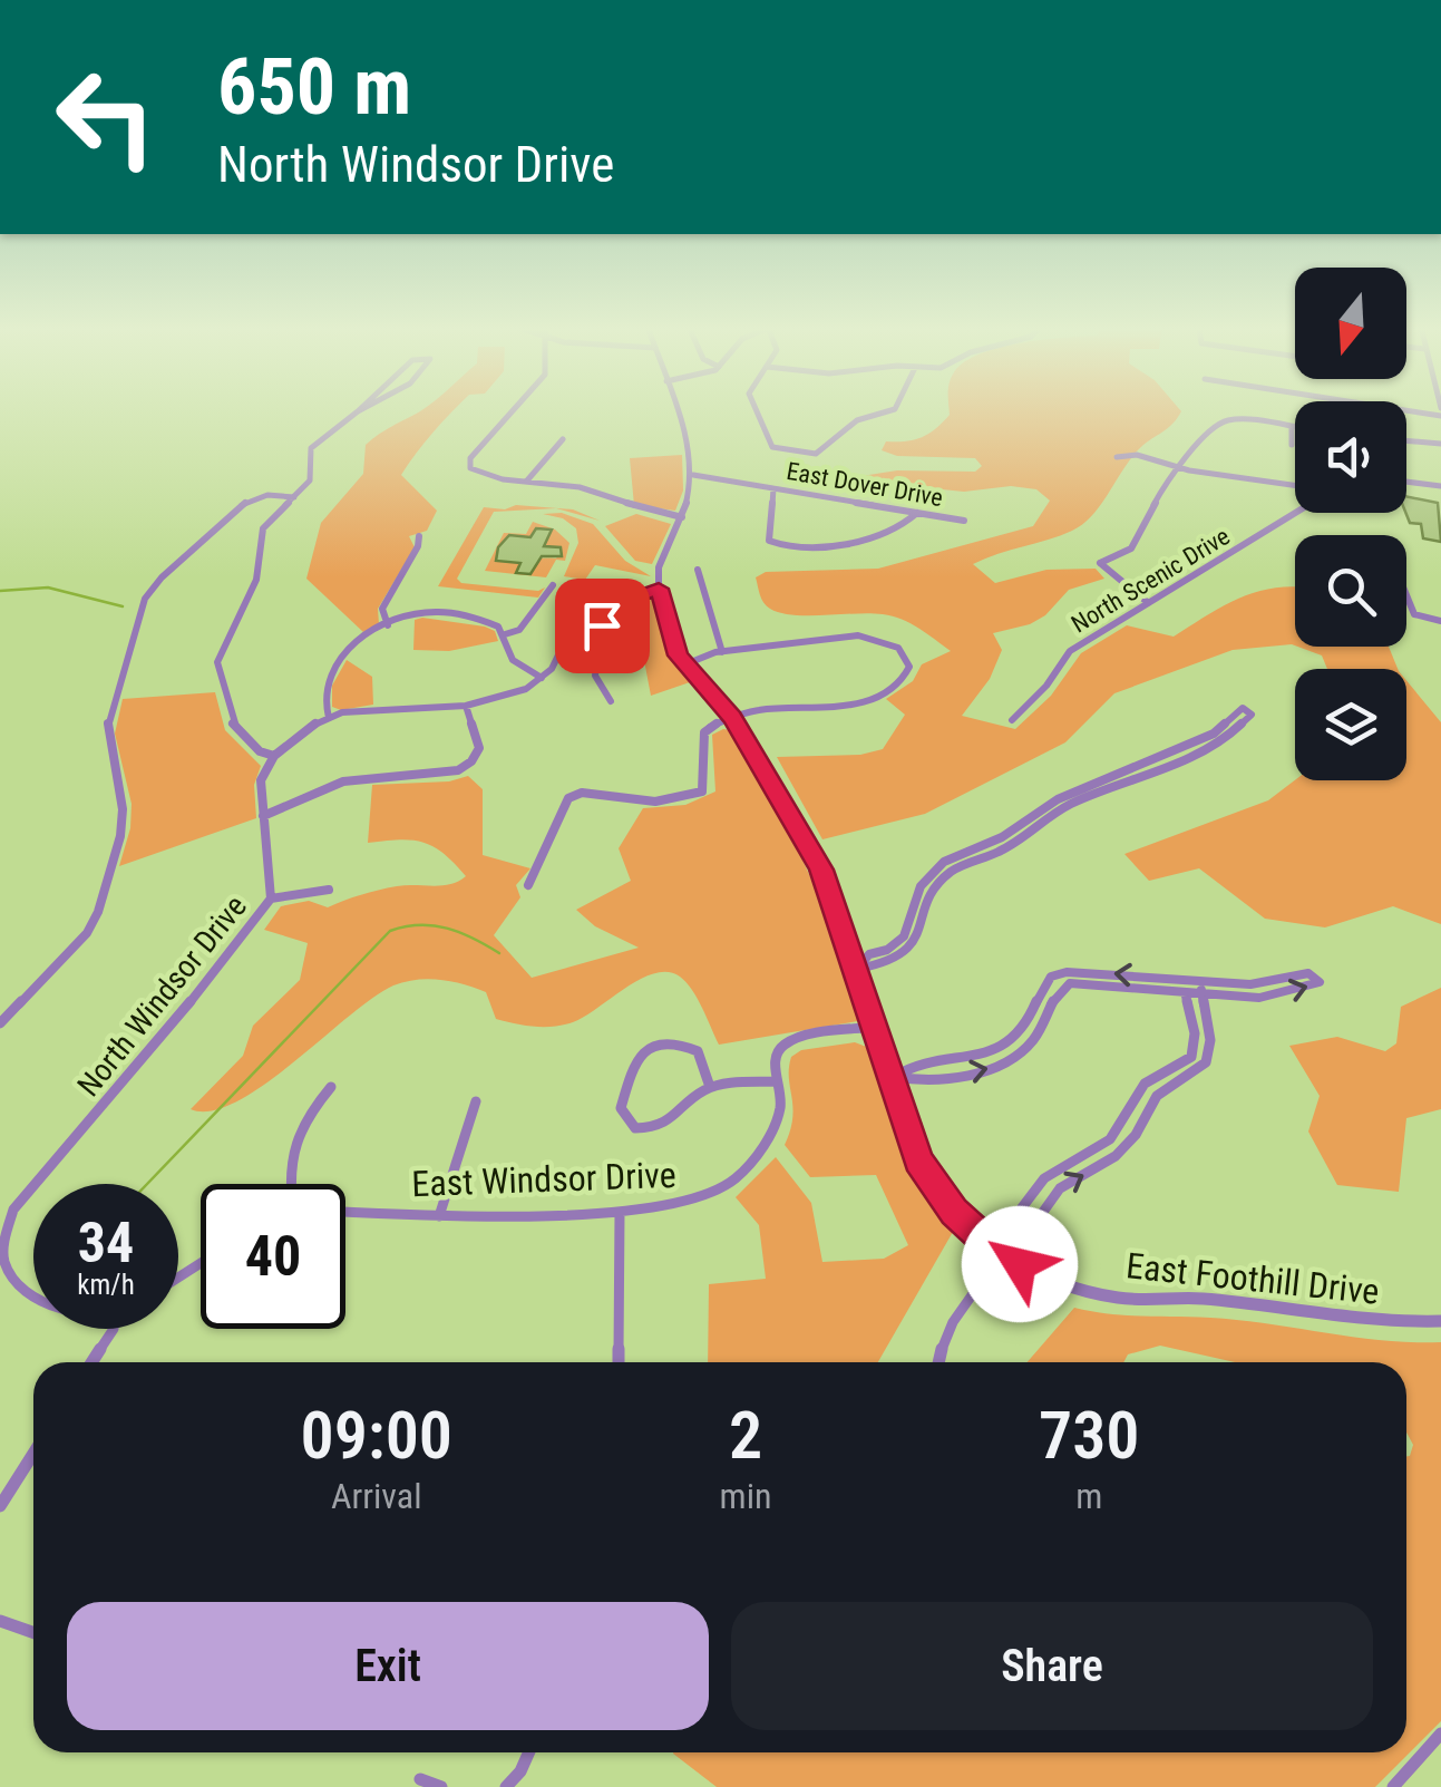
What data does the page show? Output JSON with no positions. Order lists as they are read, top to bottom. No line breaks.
{"streets":{"street":["East Dover Drive","North Scenic Drive","North Windsor Drive","East Windsor Drive","East Foothill Drive"]},"crossings":[["East Windsor Drive","East Foothill Drive"]],"north":"bottom","page":{"turn":["650 m","North Windsor Drive"],"speed":"34 km/h","limit":"40","eta":["09:00","Arrival","2","min","730","m"],"buttons":["Exit","Share"]}}
